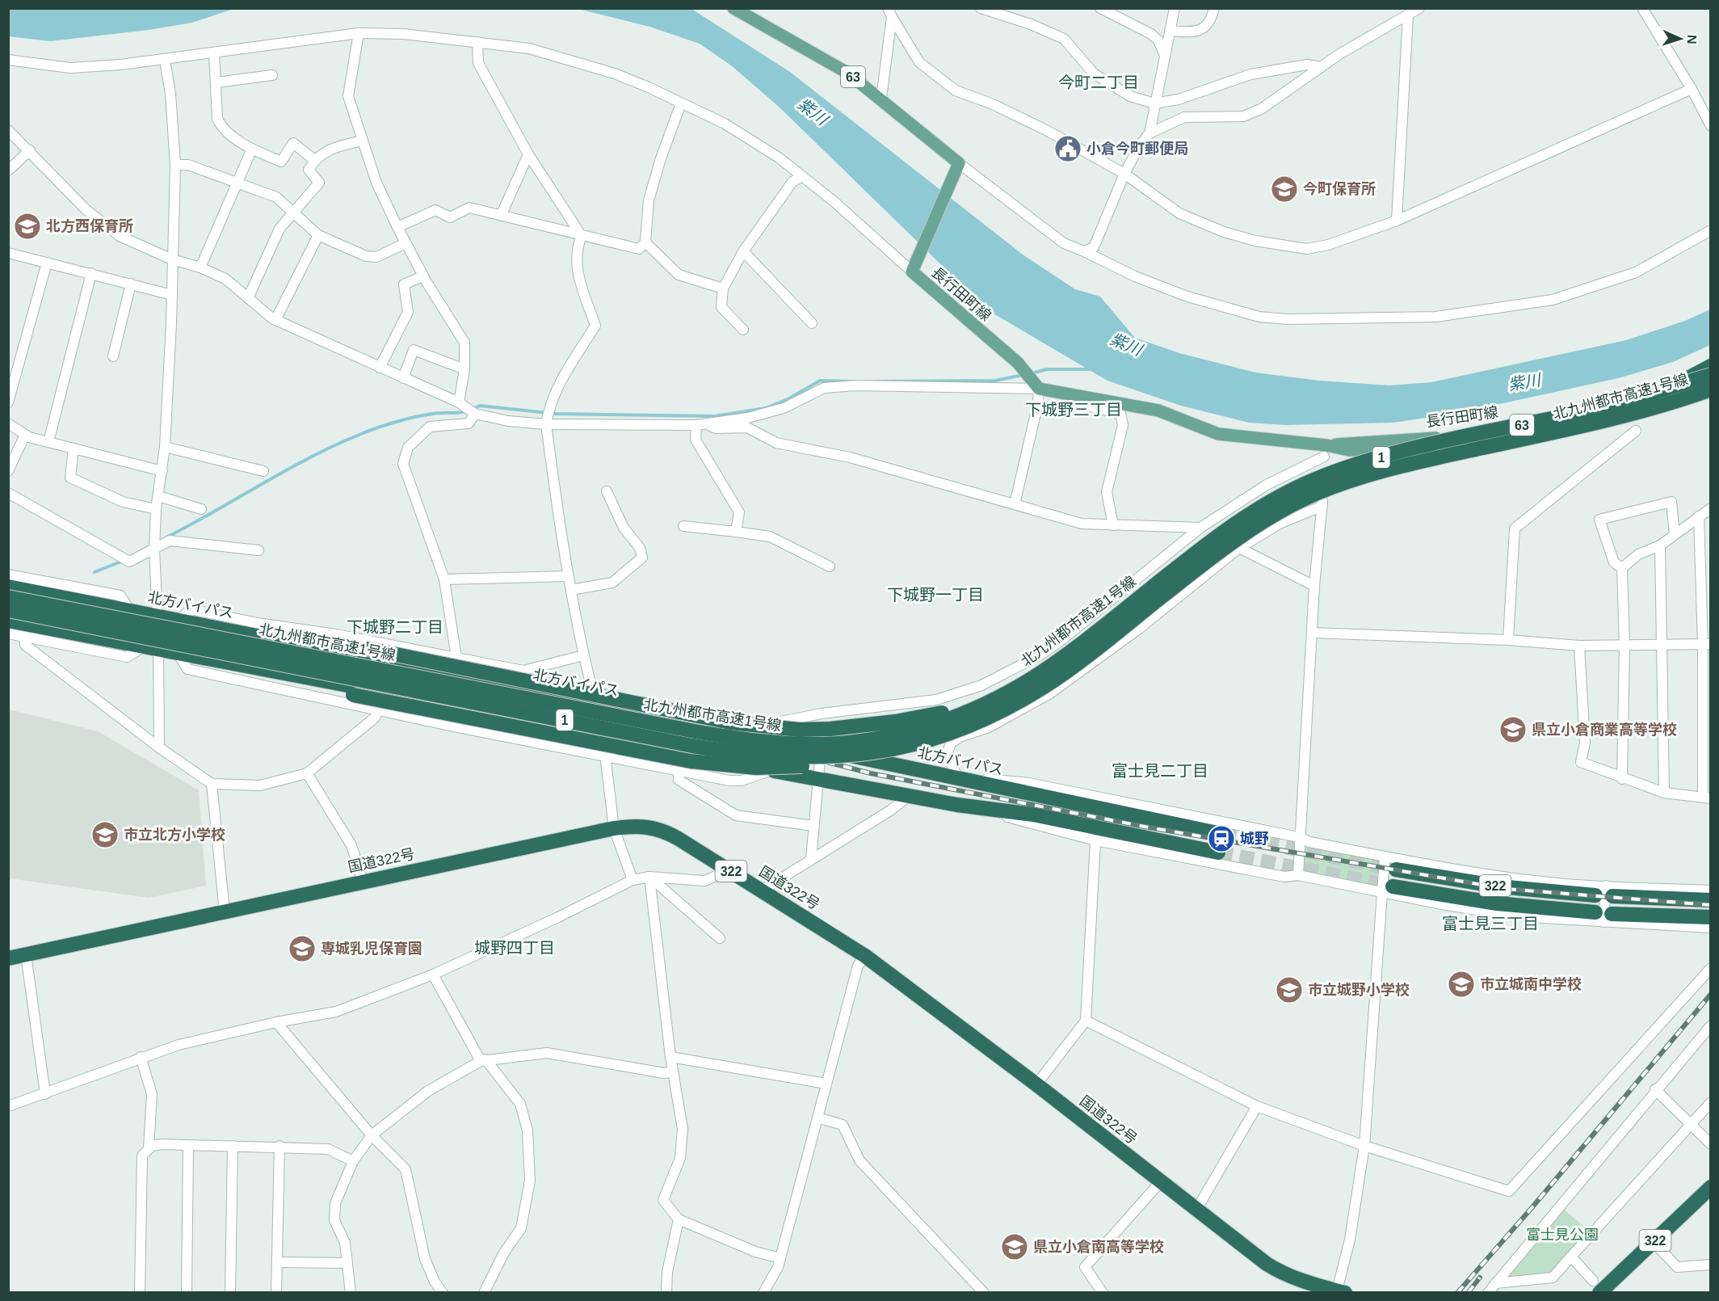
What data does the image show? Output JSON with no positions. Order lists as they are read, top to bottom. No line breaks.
{"streets":{"highway":["北九州都市高速1号線","1","北方バイパス","国道322号","322"],"main road":["63","長行田町線"]},"crossings":[["63","長行田町線"],["長行田町線","北九州都市高速1号線"]],"districts":["今町二丁目","下城野三丁目","下城野一丁目","下城野二丁目","富士見二丁目","富士見三丁目","城野四丁目"],"water":["紫川"],"parks":["富士見公園"],"places":{"public building":["小倉今町郵便局"],"school or university":["今町保育所","北方西保育所","県立小倉商業高等学校","市立北方小学校","専城乳児保育園","市立城南中学校","市立城野小学校","県立小倉南高等学校"],"station":["城野"]},"north":"right"}
